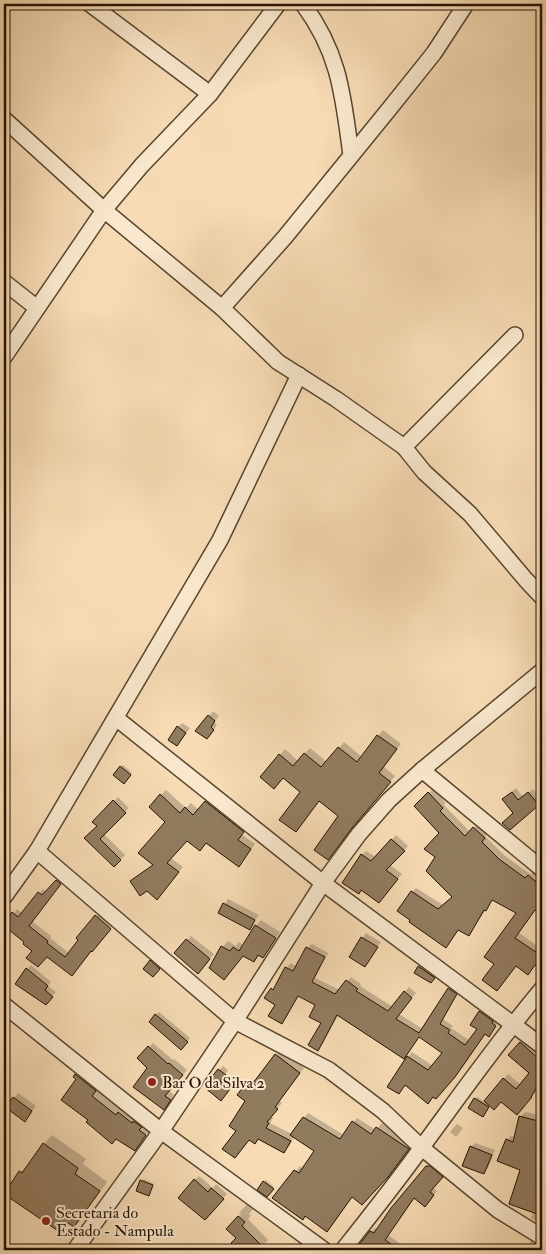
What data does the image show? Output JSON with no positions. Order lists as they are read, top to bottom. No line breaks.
{"places":["Bar O da Silva 2","Secretaria do Estado - Nampula"]}
